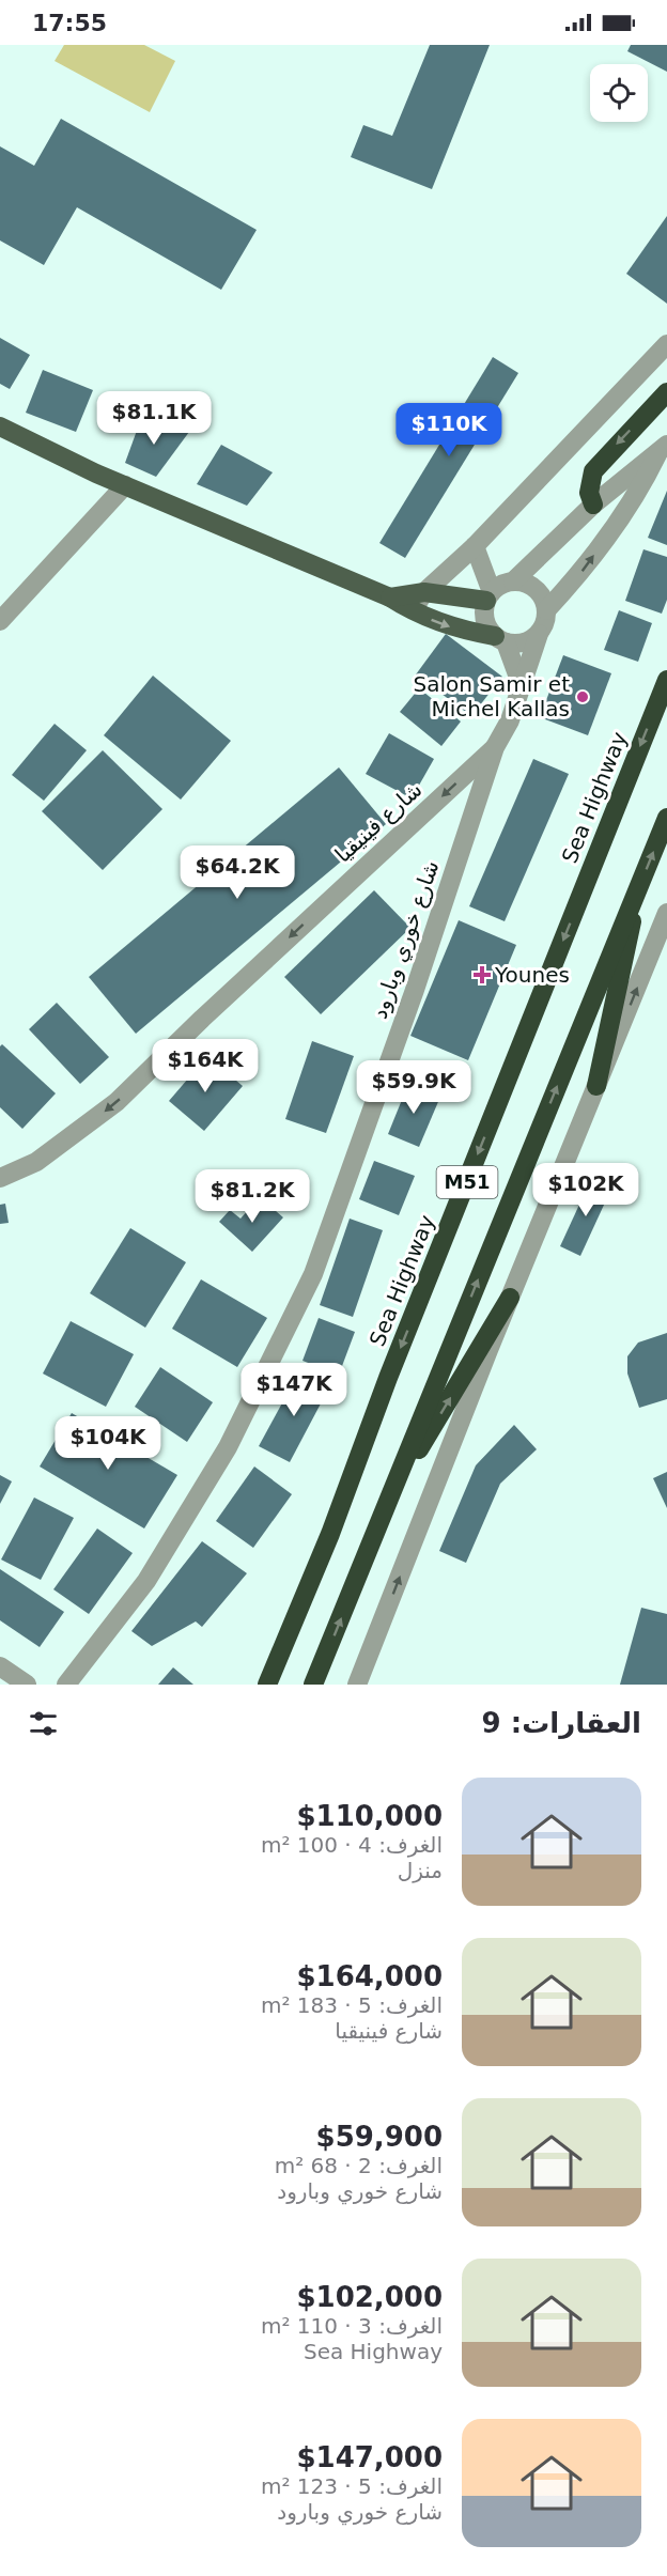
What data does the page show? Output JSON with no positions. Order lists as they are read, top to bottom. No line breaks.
{"streets":{"highway":["Sea Highway","M51"],"street":["شارع فينيقيا","شارع خوري وبارود"]},"crossings":[["شارع فينيقيا","شارع خوري وبارود"]],"one_way":["شارع فينيقيا"],"places":{"other":["Salon Samir et Michel Kallas"],"health":["Younes"]},"page":{"status":"17:55","price":["$81.1K","$110K","$64.2K","$164K","$59.9K","$102K","$81.2K","$147K","$104K"],"heading":"العقارات: 9","list":[{"name":"$110,000","note":"الغرف: 4 · 100 m² · منزل"},{"name":"$164,000","note":"الغرف: 5 · 183 m² · شارع فينيقيا"},{"name":"$59,900","note":"الغرف: 2 · 68 m² · شارع خوري وبارود"},{"name":"$102,000","note":"الغرف: 3 · 110 m² · Sea Highway"},{"name":"$147,000","note":"الغرف: 5 · 123 m² · شارع خوري وبارود"}]}}
